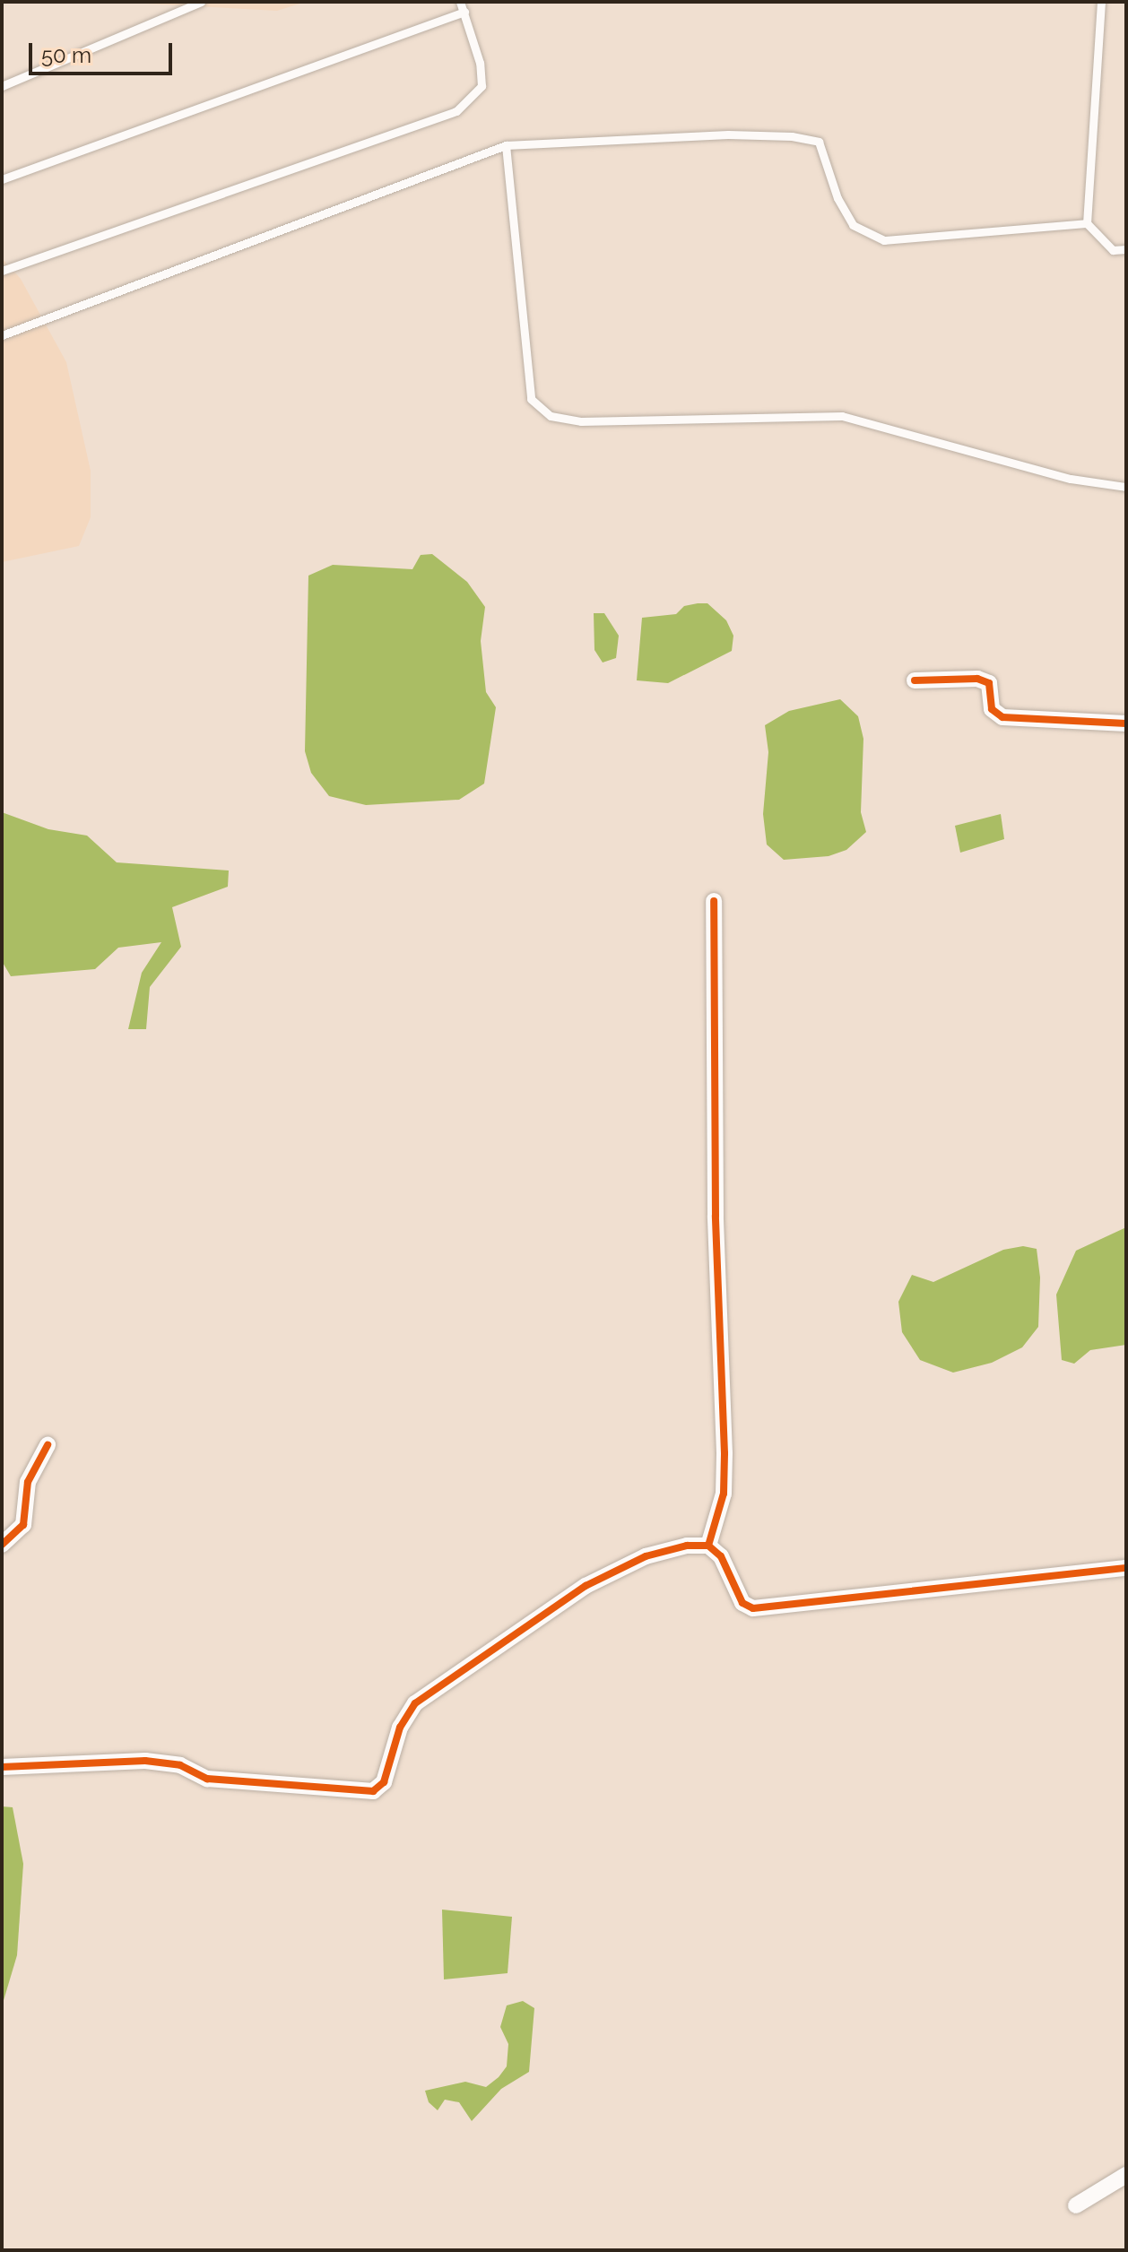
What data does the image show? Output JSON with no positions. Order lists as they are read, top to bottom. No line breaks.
{"scale_bar":"50 m"}
